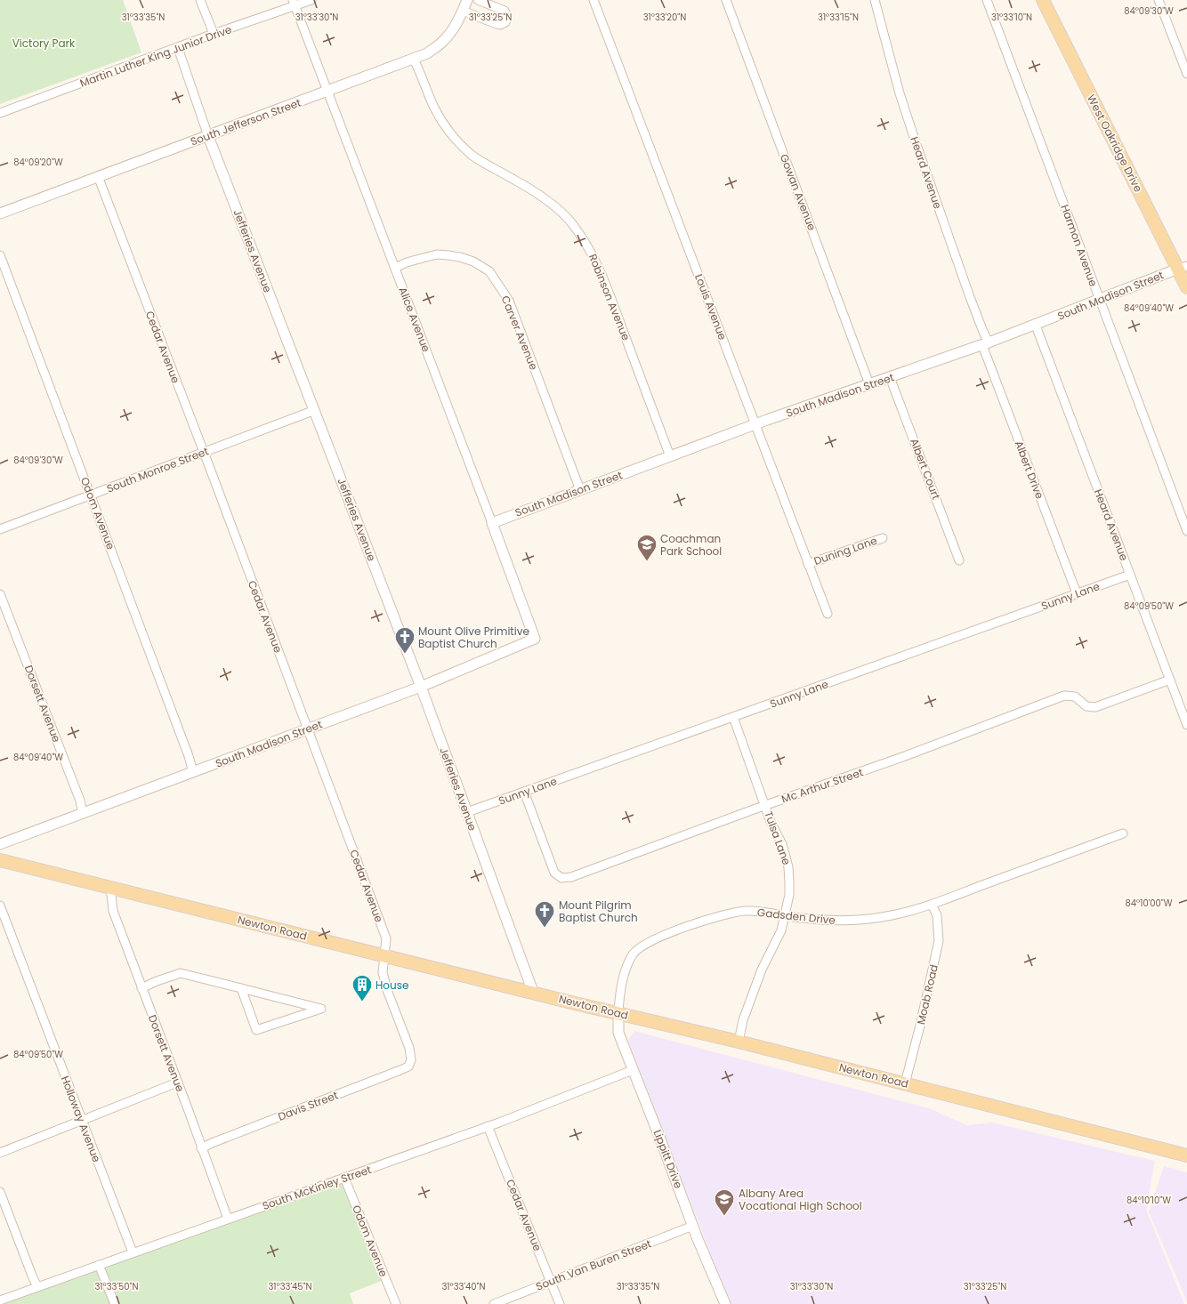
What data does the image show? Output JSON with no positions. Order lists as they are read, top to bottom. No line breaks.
{"streets":{"main road":["West Oakridge Drive","Newton Road"],"street":["Martin Luther King Junior Drive","South Jefferson Street","Heard Avenue","Gowan Avenue","Harmon Avenue","Jefferies Avenue","South Madison Street","Robinson Avenue","Louis Avenue","Alice Avenue","Carver Avenue","Cedar Avenue","Albert Court","South Monroe Street","Albert Drive","Odom Avenue","Duning Lane","Sunny Lane","Dorsett Avenue","Mc Arthur Street","Tulsa Lane","Gadsden Drive","Moab Road","Davis Street","Holloway Avenue","Lippitt Drive","South McKinley Street","South Van Buren Street"]},"crossings":[["Martin Luther King Junior Drive","Jefferies Avenue"],["Martin Luther King Junior Drive","Alice Avenue"],["South Jefferson Street","Jefferies Avenue"],["South Jefferson Street","Robinson Avenue"],["South Jefferson Street","Alice Avenue"],["South Jefferson Street","Cedar Avenue"],["West Oakridge Drive","South Madison Street"],["Heard Avenue","South Madison Street"],["Heard Avenue","Albert Drive"],["Heard Avenue","Sunny Lane"],["Heard Avenue","Mc Arthur Street"],["Gowan Avenue","South Madison Street"],["Harmon Avenue","South Madison Street"],["Jefferies Avenue","South Madison Street"],["Jefferies Avenue","South Monroe Street"],["Jefferies Avenue","Sunny Lane"],["Jefferies Avenue","Newton Road"],["South Madison Street","Robinson Avenue"],["South Madison Street","Louis Avenue"],["South Madison Street","Alice Avenue"],["South Madison Street","Carver Avenue"],["South Madison Street","Cedar Avenue"],["South Madison Street","Albert Court"],["South Madison Street","Albert Drive"],["South Madison Street","Odom Avenue"],["South Madison Street","Dorsett Avenue"],["Louis Avenue","Duning Lane"],["Alice Avenue","Carver Avenue"],["Cedar Avenue","South Monroe Street"],["Cedar Avenue","Newton Road"],["Cedar Avenue","Davis Street"],["Cedar Avenue","South McKinley Street"],["Cedar Avenue","South Van Buren Street"],["South Monroe Street","Odom Avenue"],["Albert Drive","Sunny Lane"],["Odom Avenue","South McKinley Street"],["Sunny Lane","Mc Arthur Street"],["Sunny Lane","Tulsa Lane"],["Dorsett Avenue","Newton Road"],["Dorsett Avenue","Davis Street"],["Dorsett Avenue","South McKinley Street"],["Mc Arthur Street","Tulsa Lane"],["Tulsa Lane","Gadsden Drive"],["Tulsa Lane","Newton Road"],["Gadsden Drive","Newton Road"],["Gadsden Drive","Moab Road"],["Gadsden Drive","Lippitt Drive"],["Newton Road","Moab Road"],["Newton Road","Lippitt Drive"],["Holloway Avenue","South McKinley Street"],["Lippitt Drive","South McKinley Street"],["Lippitt Drive","South Van Buren Street"]],"parks":["Victory Park"],"places":{"school or university":["Coachman Park School","Albany Area Vocational High School"],"church":["Mount Olive Primitive Baptist Church","Mount Pilgrim Baptist Church"],"building":["House"]},"coordinates":["84°09'30\"W","31°33'35\"N","31°33'30\"N","31°33'25\"N","31°33'20\"N","31°33'15\"N","31°33'10\"N","84°09'20\"W","84°09'40\"W","84°09'50\"W","84°10'00\"W","84°10'10\"W","31°33'50\"N","31°33'45\"N","31°33'40\"N"]}
